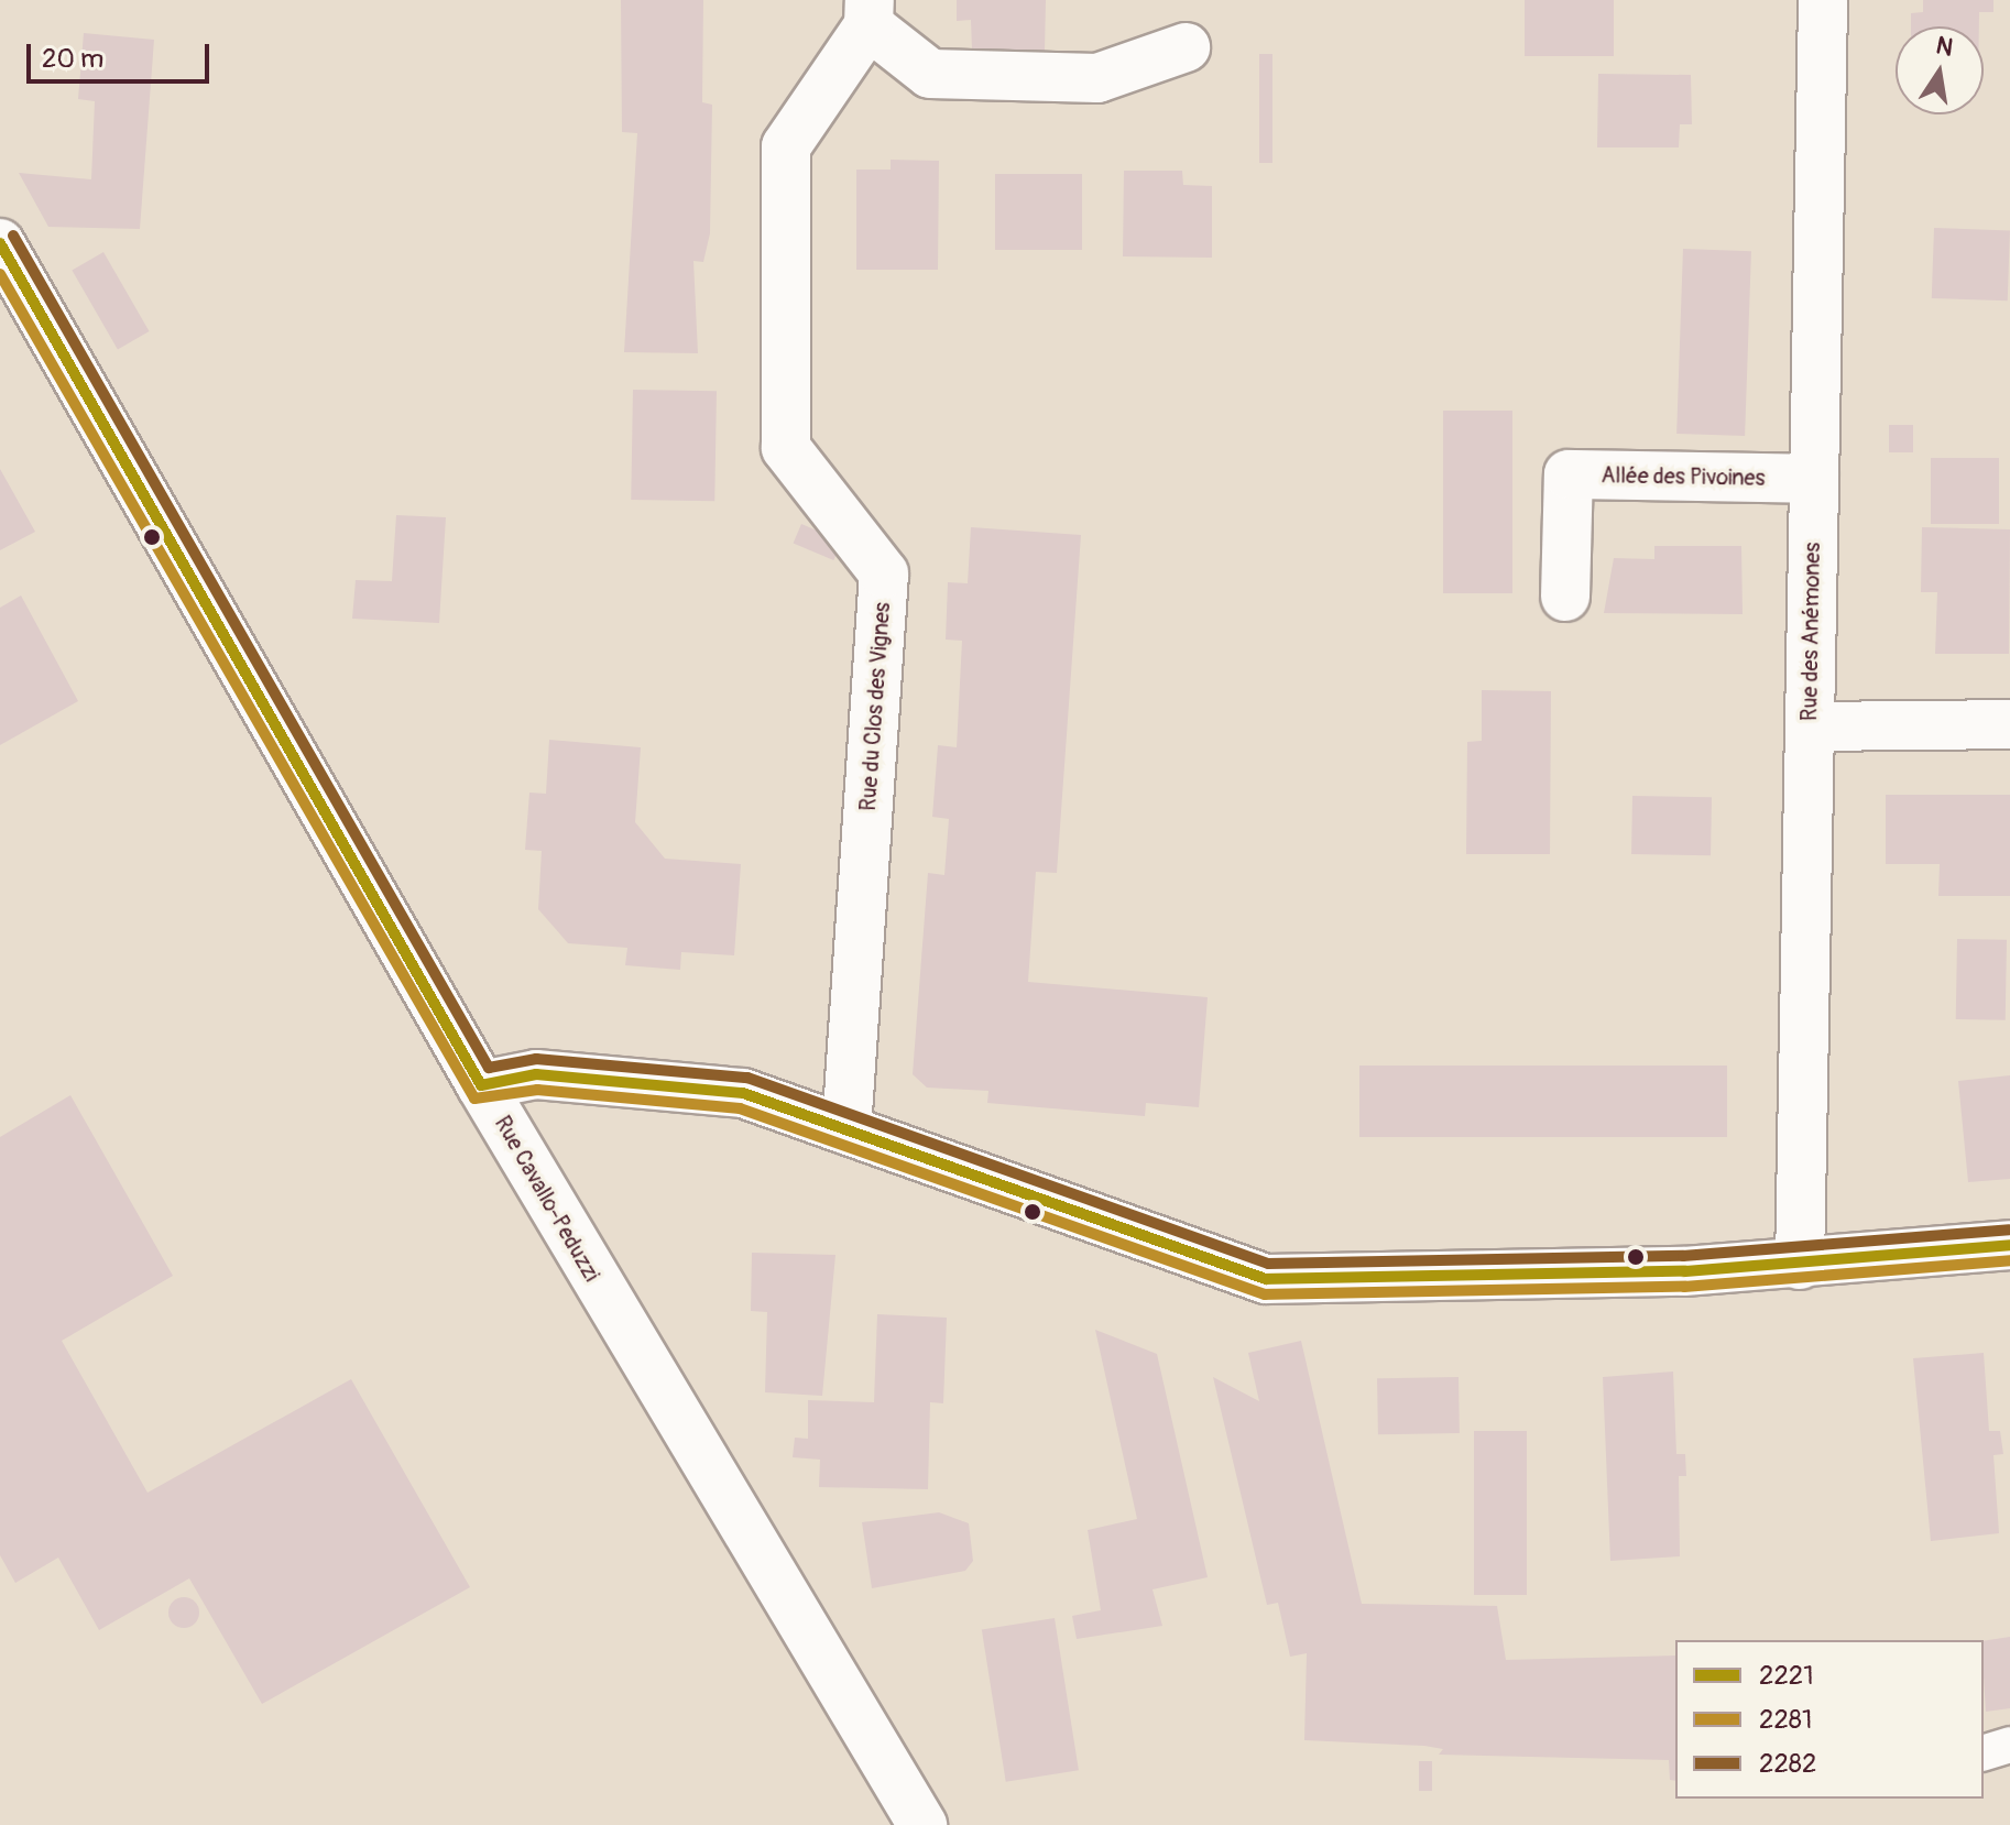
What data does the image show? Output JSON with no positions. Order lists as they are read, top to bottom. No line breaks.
{"streets":{"street":["Allée des Pivoines","Rue des Anémones","Rue du Clos des Vignes","Rue Cavallo-Peduzzi"]},"crossings":[["Allée des Pivoines","Rue des Anémones"]],"lines":["transit line 2282","transit line 2221","transit line 2281"],"legend":["2221","2281","2282"],"scale_bar":"20 m","north":"top"}
